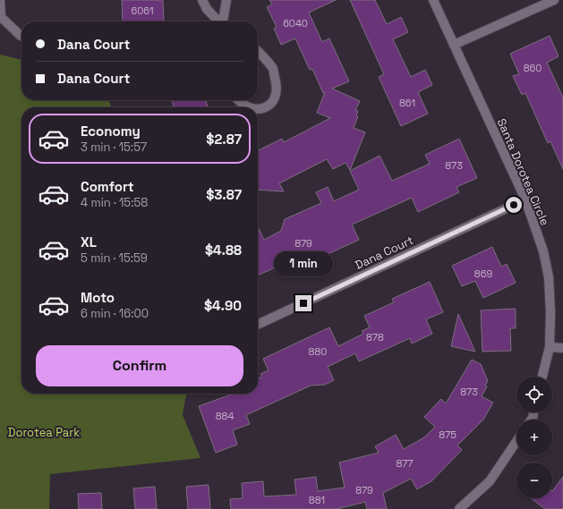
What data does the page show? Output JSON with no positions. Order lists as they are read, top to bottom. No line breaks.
{"streets":{"street":["Santa Dorotea Circle","Dana Court"]},"crossings":[["Santa Dorotea Circle","Dana Court"]],"parks":["Dorotea Park"],"house_numbers":["6061","6040","860","861","873","879","869","878","880","873","884","875","877","879","881"],"page":{"banner":["Dana Court","Dana Court"],"list":[{"name":"Economy","note":"3 min · 15:57","value":"$2.87"},{"name":"Comfort","note":"4 min · 15:58","value":"$3.87"},{"name":"XL","note":"5 min · 15:59","value":"$4.88"},{"name":"Moto","note":"6 min · 16:00","value":"$4.90"}],"bubble":"1 min","buttons":"Confirm","map_buttons":["+","−"]}}
